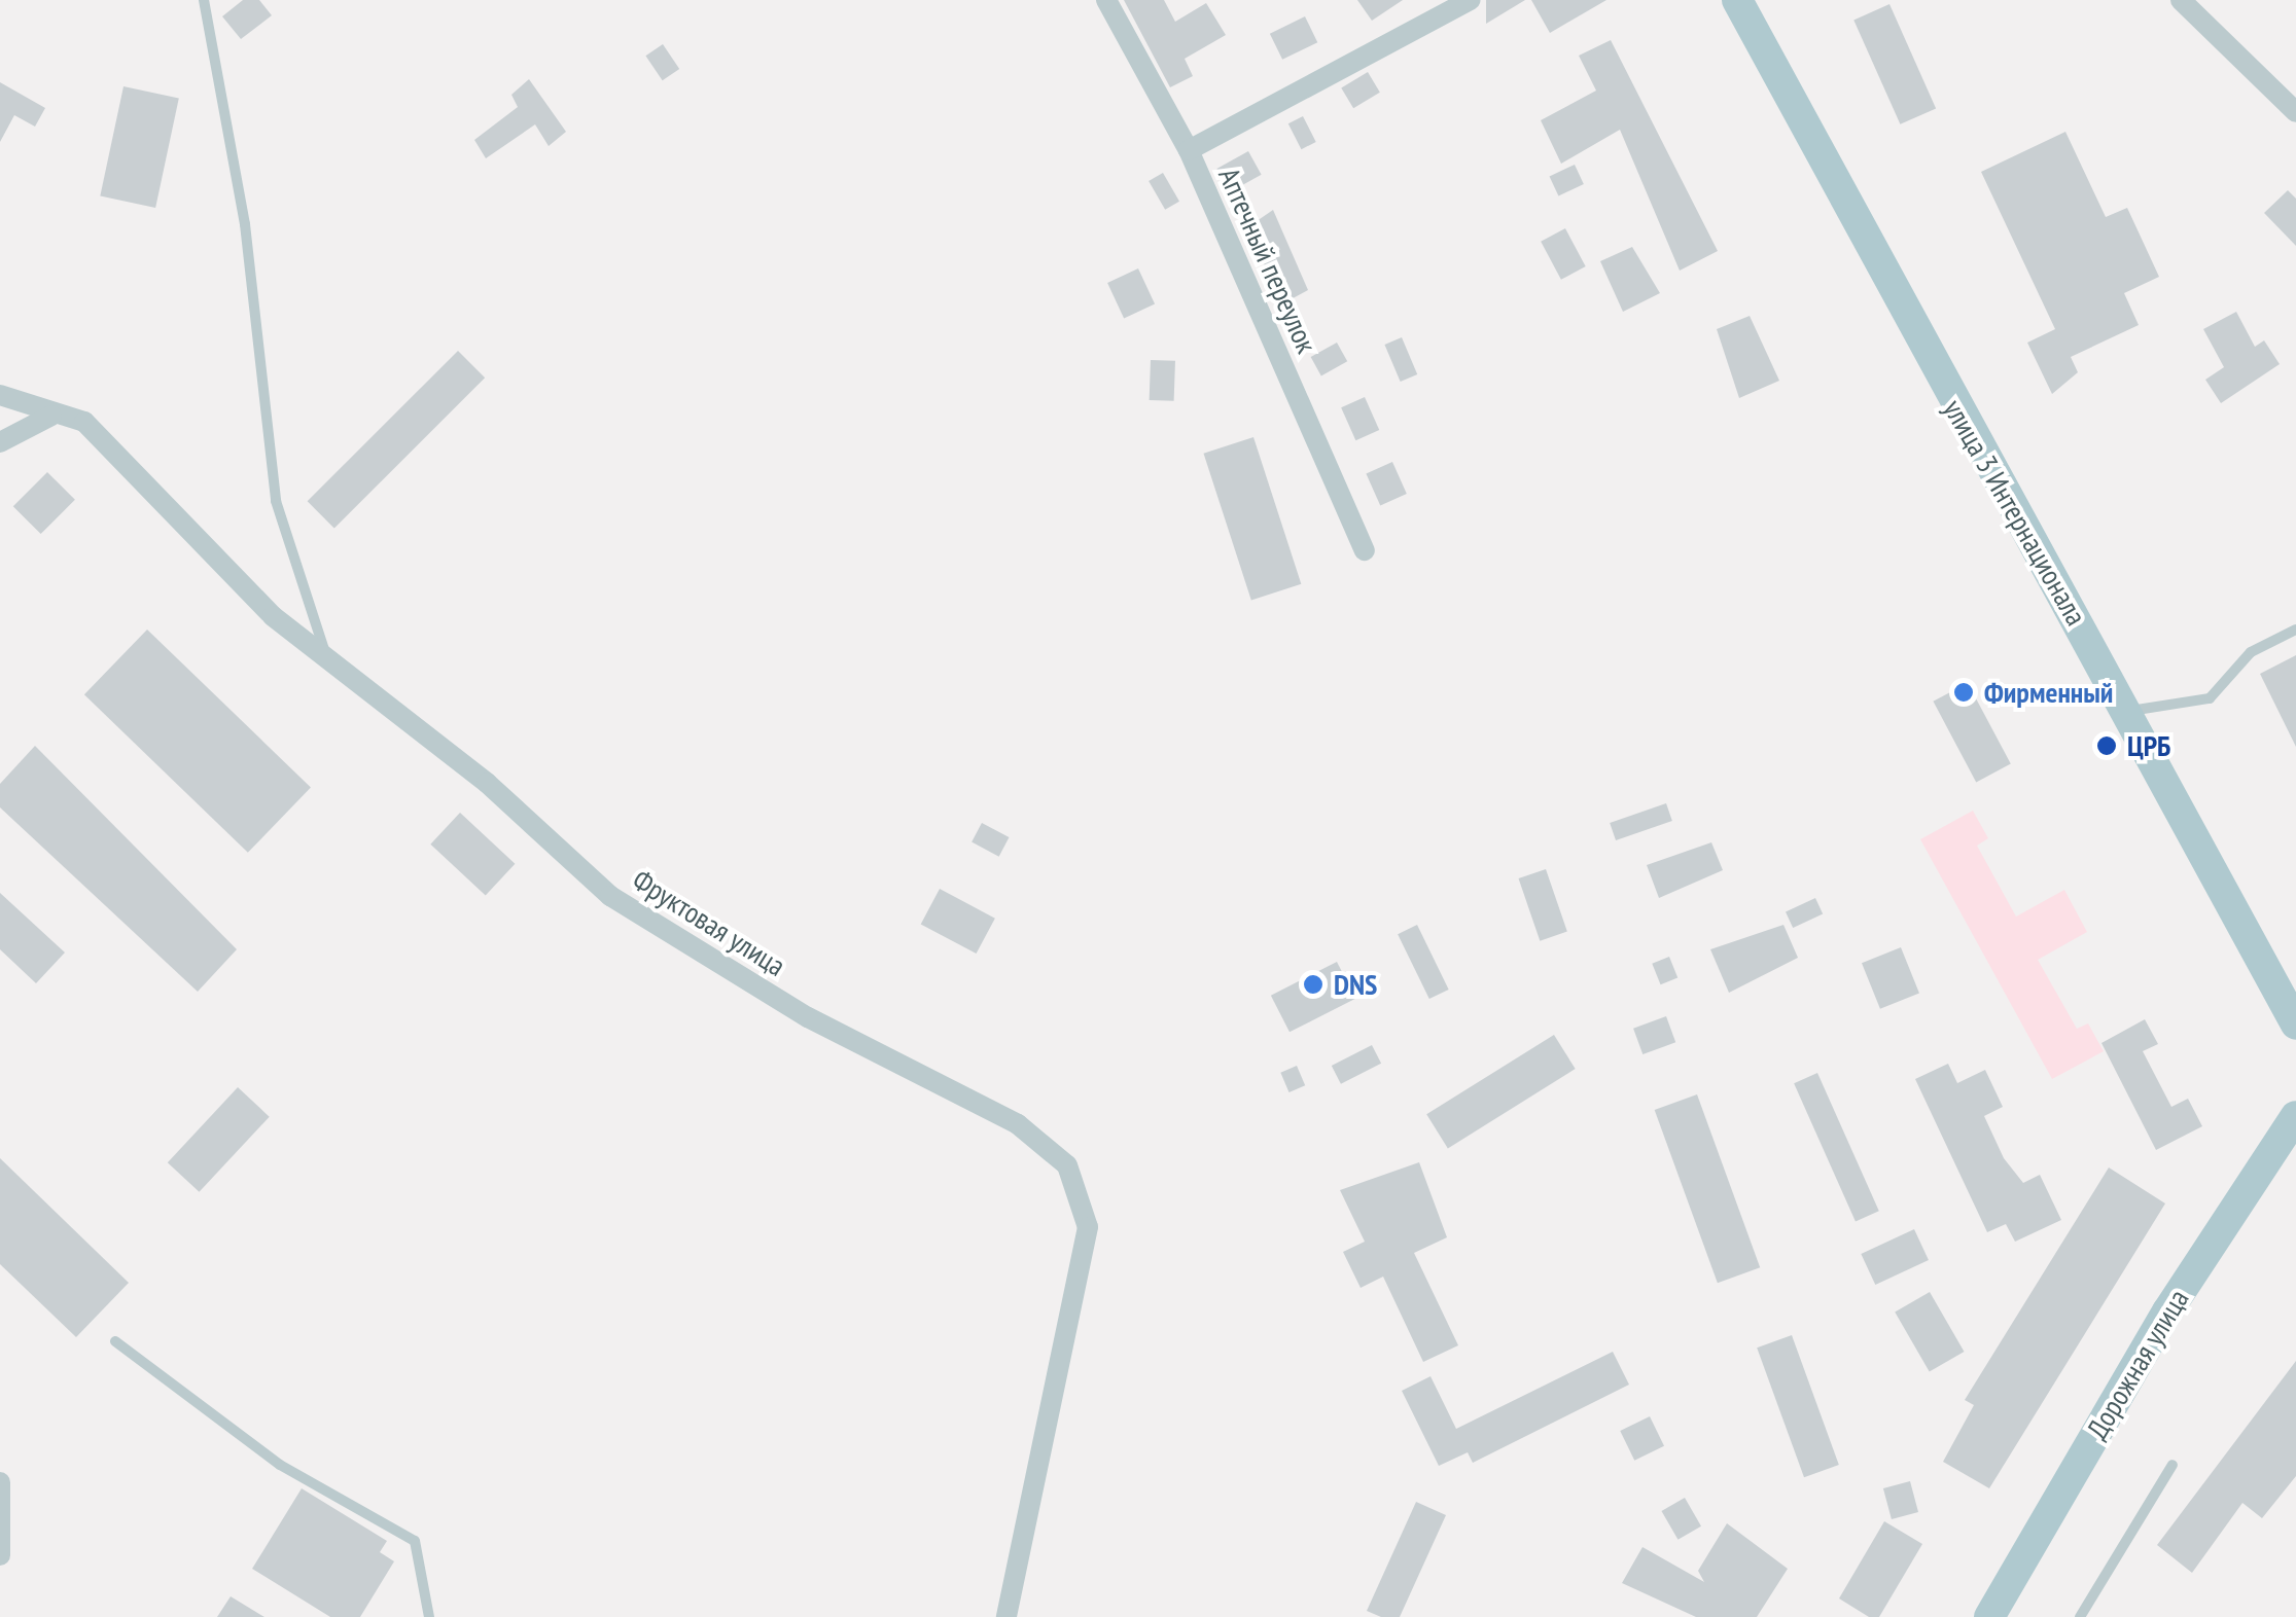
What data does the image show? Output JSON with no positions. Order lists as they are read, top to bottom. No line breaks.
{"streets":{"main road":["улица 3 Интернационала","Дорожная улица"],"street":["Аптечный переулок","Фруктовая улица"]},"places":["Фирменный","ЦРБ","DNS"]}
